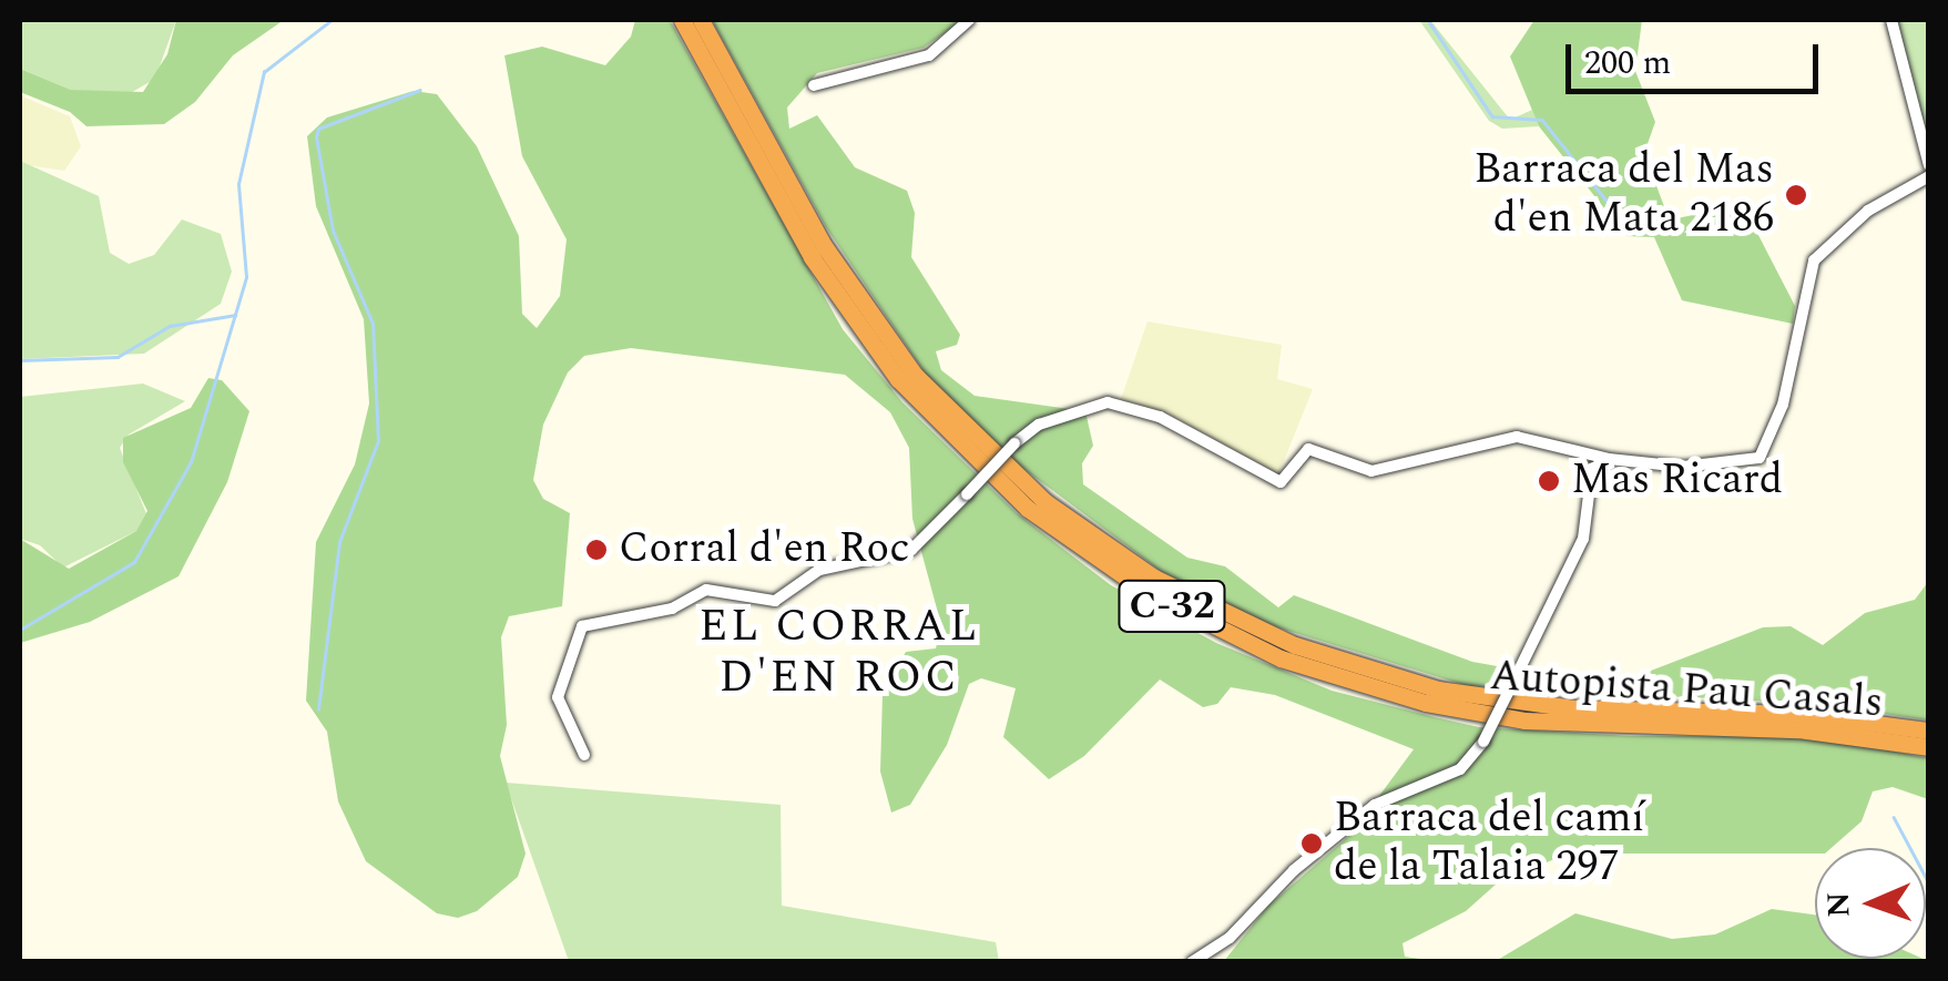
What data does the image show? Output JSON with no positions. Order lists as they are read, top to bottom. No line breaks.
{"streets":{"highway":["C-32","Autopista Pau Casals"]},"districts":["EL CORRAL D'EN ROC"],"places":["Barraca del Mas d'en Mata 2186","Mas Ricard","Corral d'en Roc","Barraca del camí de la Talaia 297"],"scale_bar":"200 m","north":"left"}
